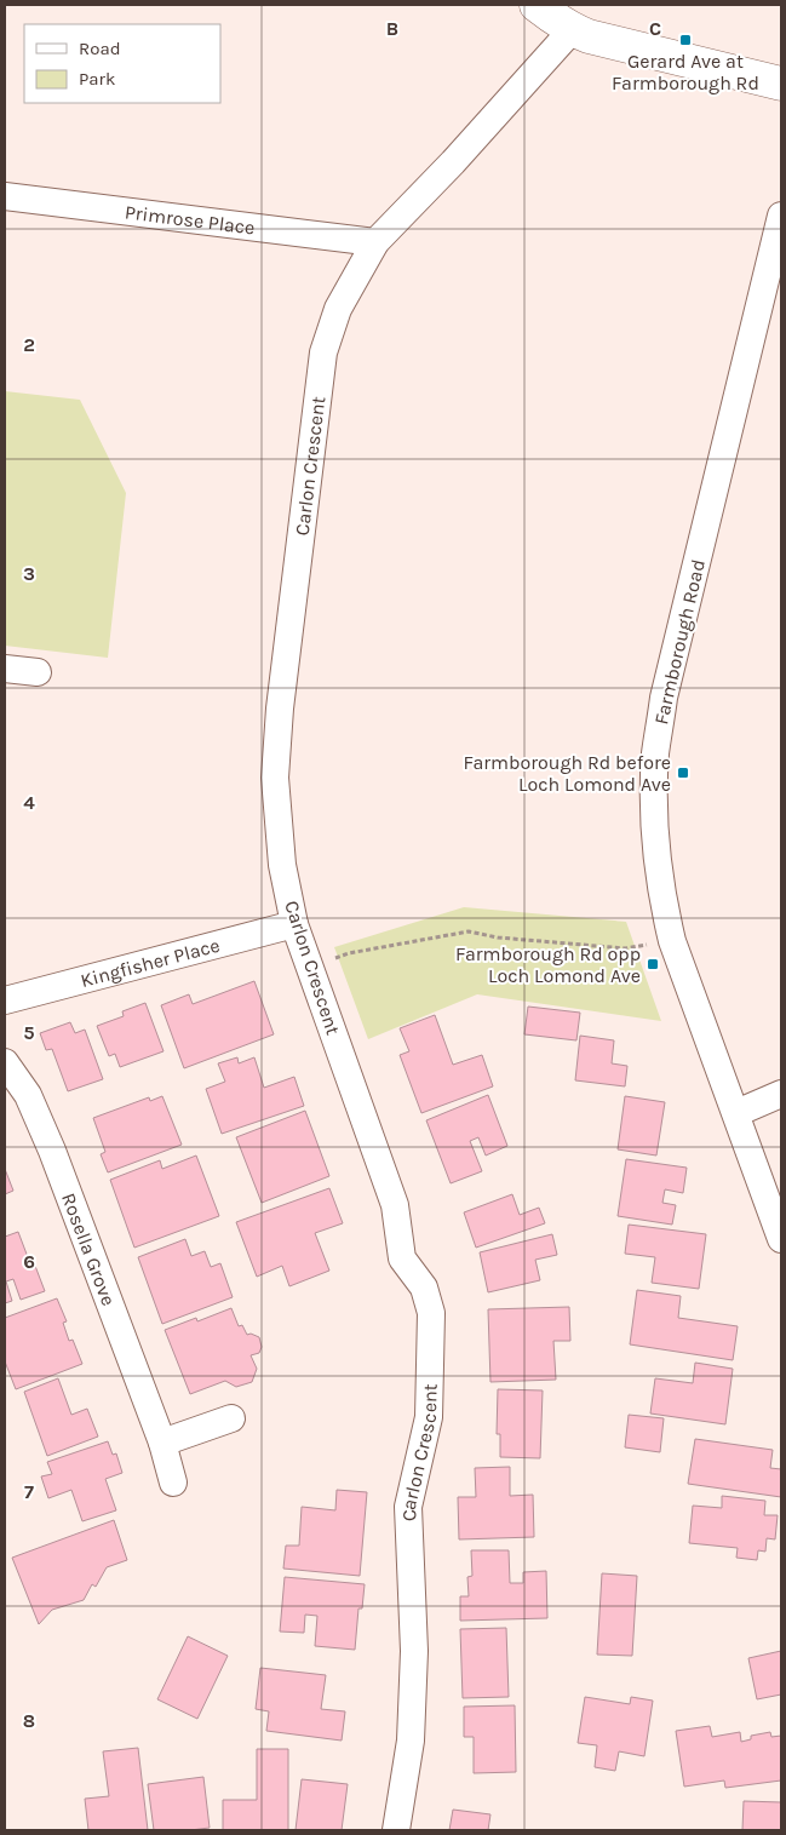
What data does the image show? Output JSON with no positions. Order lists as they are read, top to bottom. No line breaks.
{"streets":{"street":["Primrose Place","Carlon Crescent","Farmborough Road","Kingfisher Place","Rosella Grove"]},"crossings":[["Primrose Place","Carlon Crescent"],["Carlon Crescent","Kingfisher Place"]],"places":{"transit":["Gerard Ave at Farmborough Rd","Farmborough Rd before Loch Lomond Ave","Farmborough Rd opp Loch Lomond Ave"]},"legend":["Road","Park"],"grid":{"columns":["B","C"],"rows":["2","3","4","5","6","7","8"]}}
